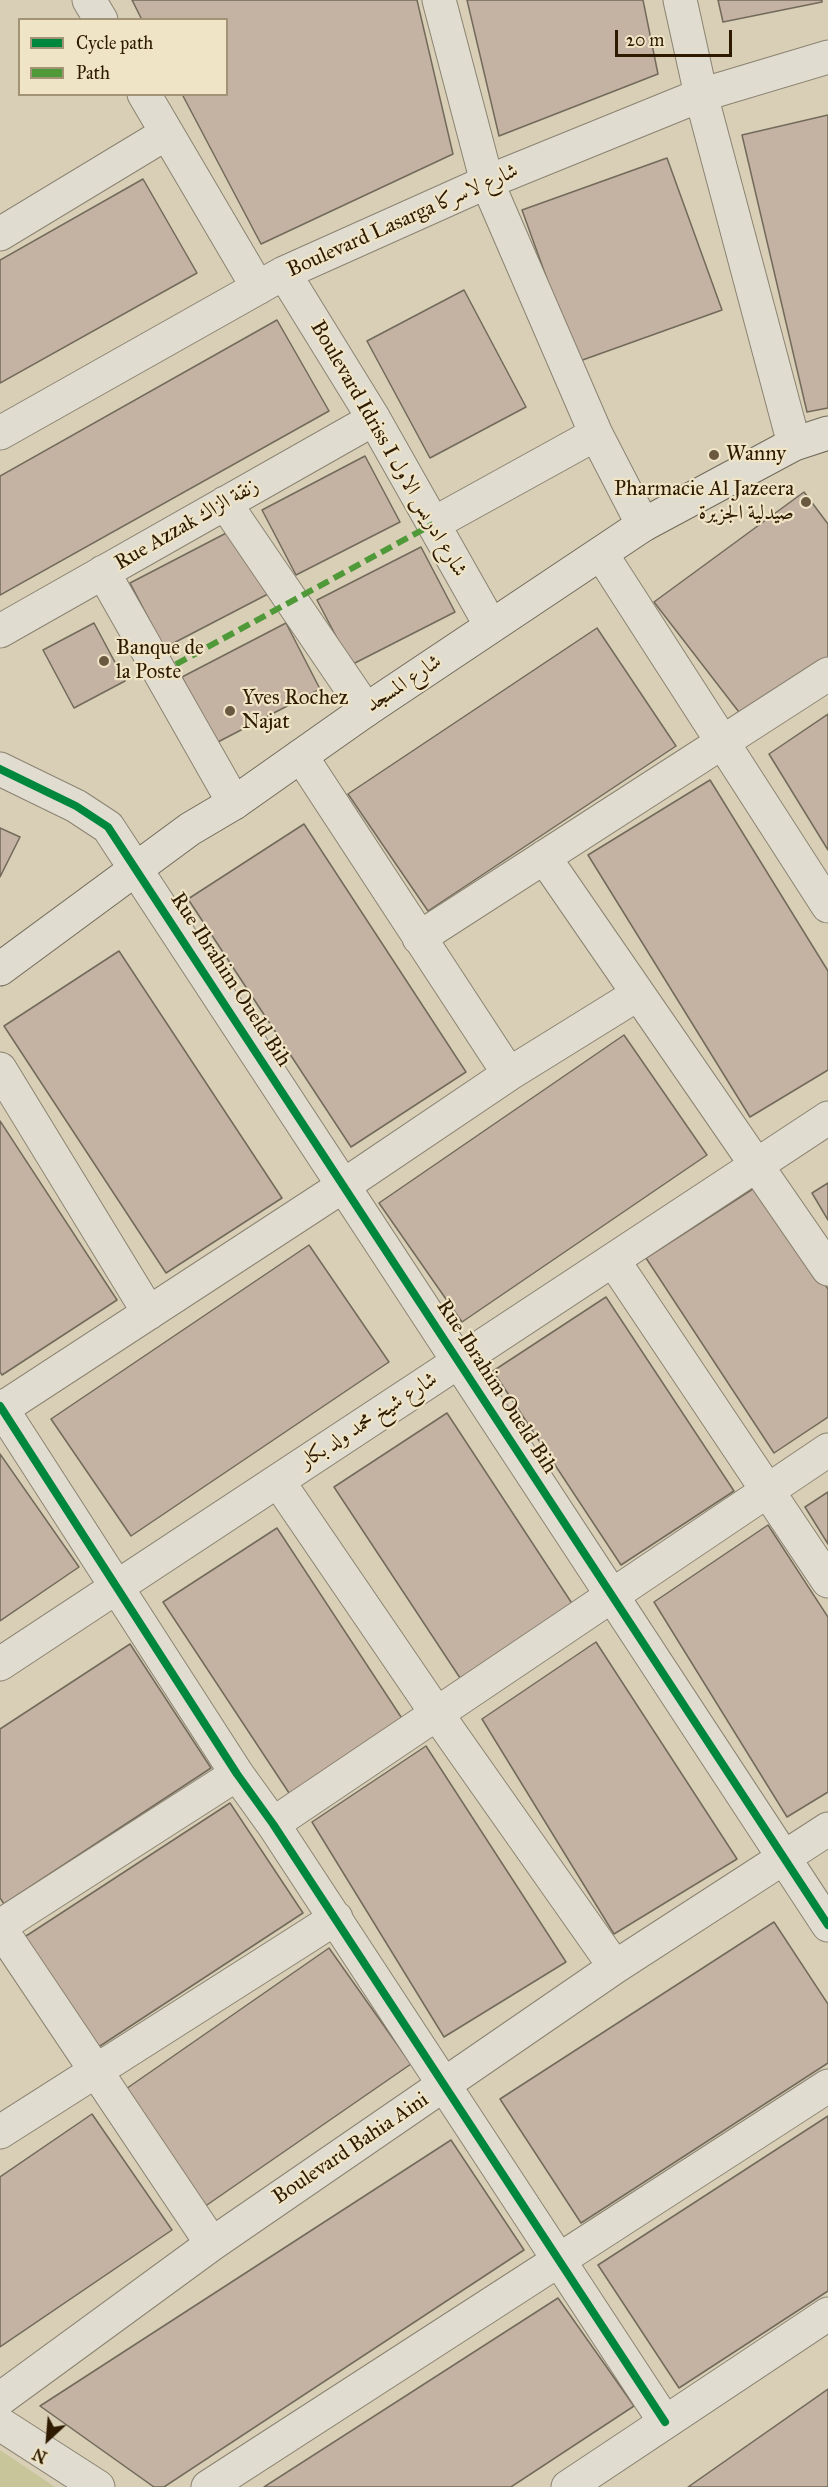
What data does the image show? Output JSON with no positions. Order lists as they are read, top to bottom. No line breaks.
{"streets":{"street":["Boulevard Lasarga شارع لاسركا","Boulevard Idriss I شارع ادريس الاول","Rue Azzak زنقة الزاك","شارع المسجد","Rue Ibrahim Oueld Bih","شارع شيخ محمد ولد بكار","Boulevard Bahia Aini"]},"crossings":[["Boulevard Lasarga شارع لاسركا","Boulevard Idriss I شارع ادريس الاول"],["Boulevard Idriss I شارع ادريس الاول","Rue Azzak زنقة الزاك"],["Boulevard Idriss I شارع ادريس الاول","شارع المسجد"],["شارع المسجد","Rue Ibrahim Oueld Bih"],["Rue Ibrahim Oueld Bih","شارع شيخ محمد ولد بكار"],["Rue Ibrahim Oueld Bih","Boulevard Bahia Aini"]],"places":["Wanny","Pharmacie Al Jazeera صيدلية الجزيرة","Banque de la Poste","Yves Rochez Najat"],"legend":["Cycle path","Path"],"scale_bar":"20 m","north":"bottom left"}
